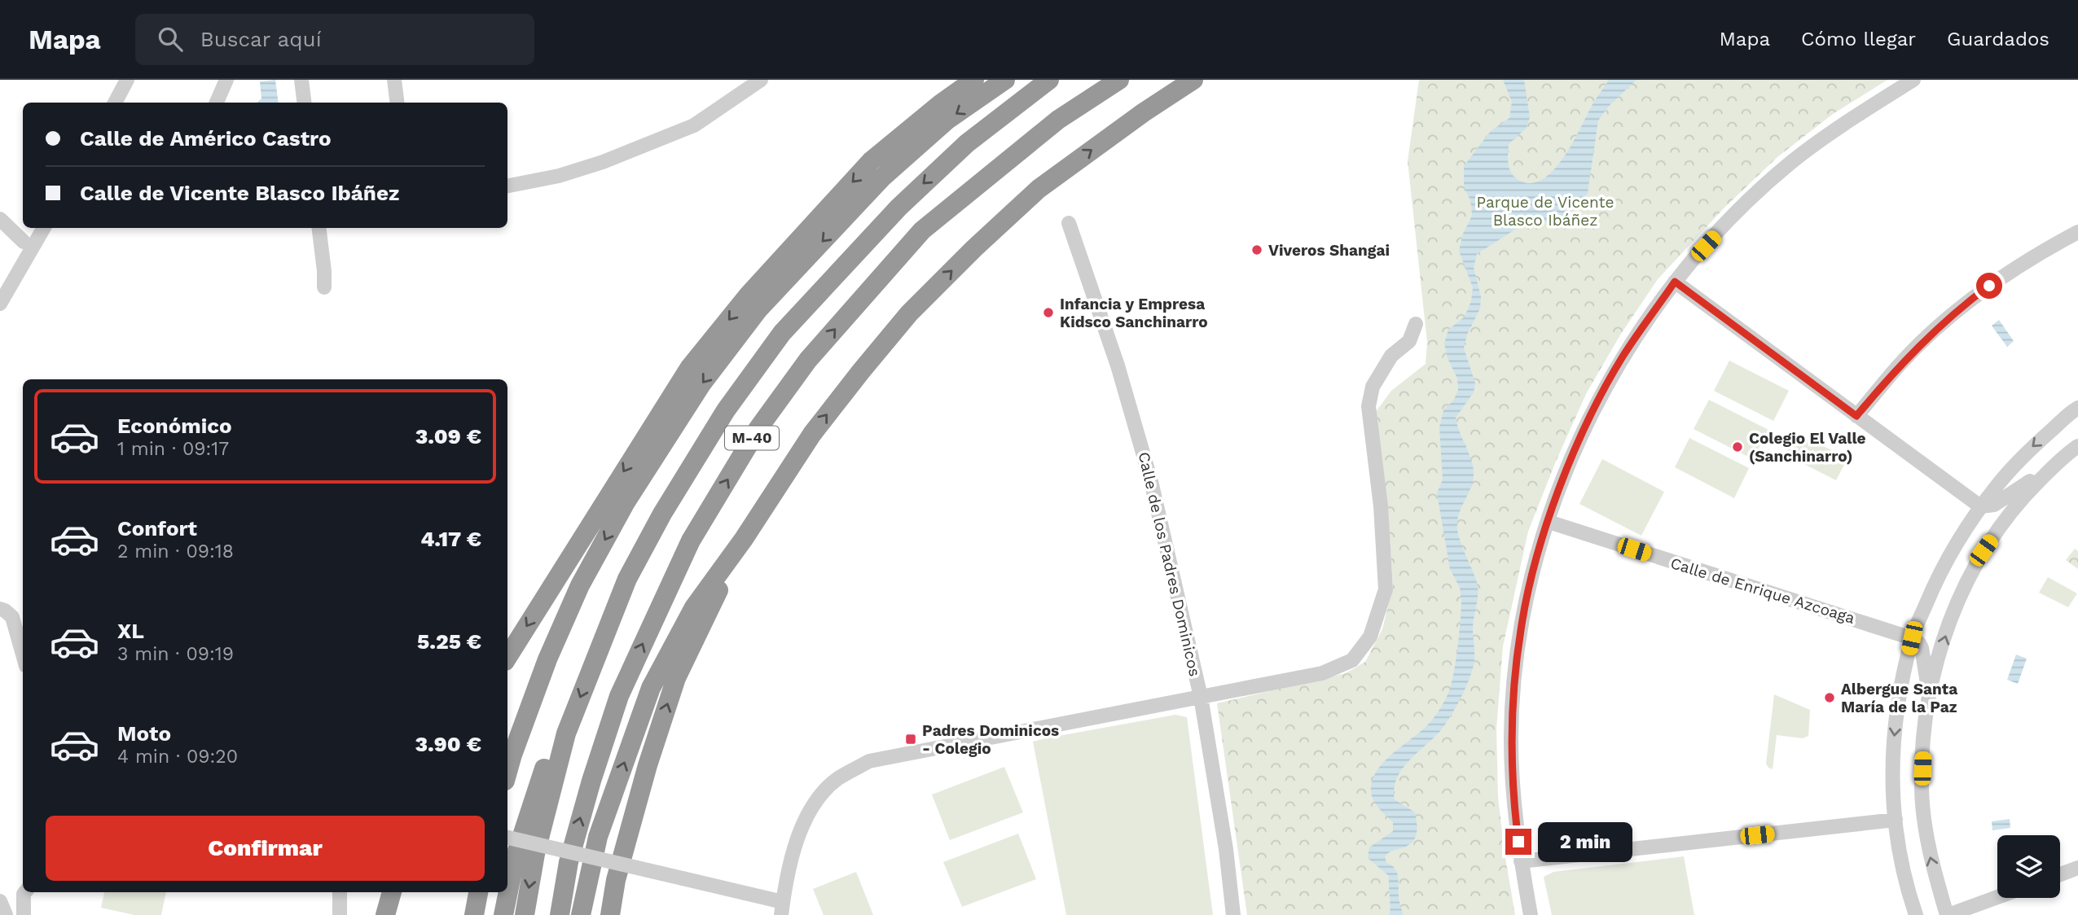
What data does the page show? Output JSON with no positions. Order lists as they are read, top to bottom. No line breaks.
{"streets":{"highway":["M-40"],"street":["Calle de los Padres Dominicos","Calle de Enrique Azcoaga"]},"parks":["Parque de Vicente Blasco Ibáñez"],"places":{"other":["Viveros Shangai","Infancia y Empresa Kidsco Sanchinarro","Colegio El Valle (Sanchinarro)","Albergue Santa María de la Paz"],"transit":["Padres Dominicos - Colegio"]},"page":{"header":"Mapa","search":"Buscar aquí","nav":["Mapa","Cómo llegar","Guardados"],"banner":["Calle de Américo Castro","Calle de Vicente Blasco Ibáñez"],"list":[{"name":"Económico","note":"1 min · 09:17","value":"3.09 €"},{"name":"Confort","note":"2 min · 09:18","value":"4.17 €"},{"name":"XL","note":"3 min · 09:19","value":"5.25 €"},{"name":"Moto","note":"4 min · 09:20","value":"3.90 €"}],"buttons":"Confirmar","bubble":"2 min"}}
